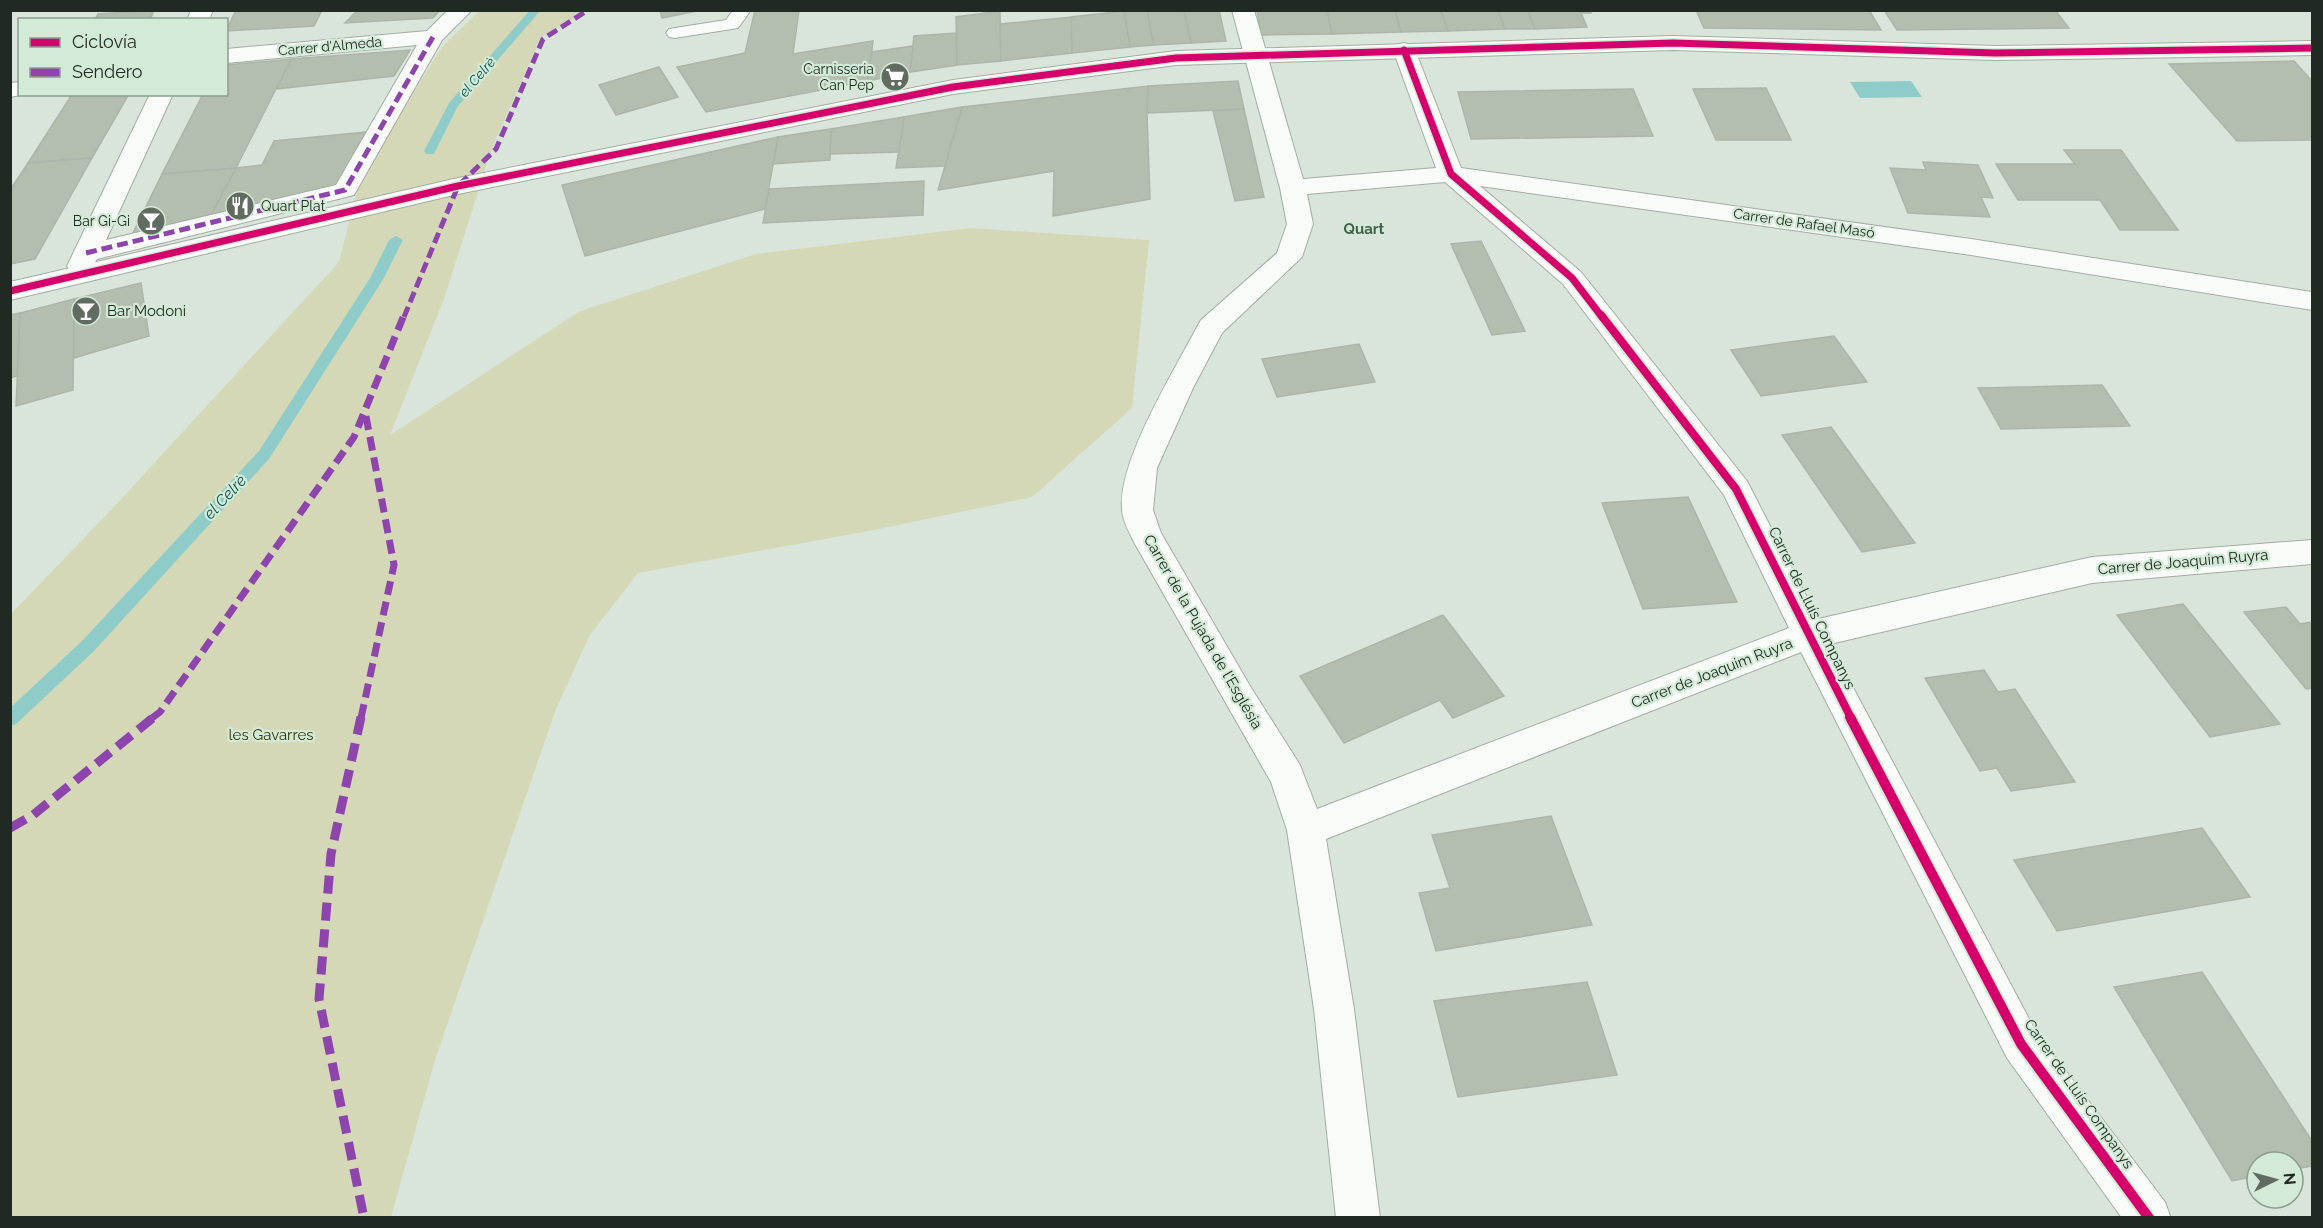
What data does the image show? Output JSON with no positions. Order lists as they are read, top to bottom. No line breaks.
{"streets":{"street":["Carrer d'Almeda","Carrer de Rafael Masó","Carrer de Joaquim Ruyra","Carrer de Lluís Companys","Carrer de la Pujada de l'Església"]},"crossings":[["Carrer de Rafael Masó","Carrer de Lluís Companys"],["Carrer de Rafael Masó","Carrer de la Pujada de l'Església"],["Carrer de Joaquim Ruyra","Carrer de Lluís Companys"],["Carrer de Joaquim Ruyra","Carrer de la Pujada de l'Església"]],"districts":["Quart"],"water":["el Celrè"],"parks":["les Gavarres"],"places":{"supermarket":["Carnisseria Can Pep"],"restaurant":["Quart Plat"],"bar":["Bar Gi-Gi","Bar Modoni"]},"legend":["Ciclovía","Sendero"],"north":"right"}
